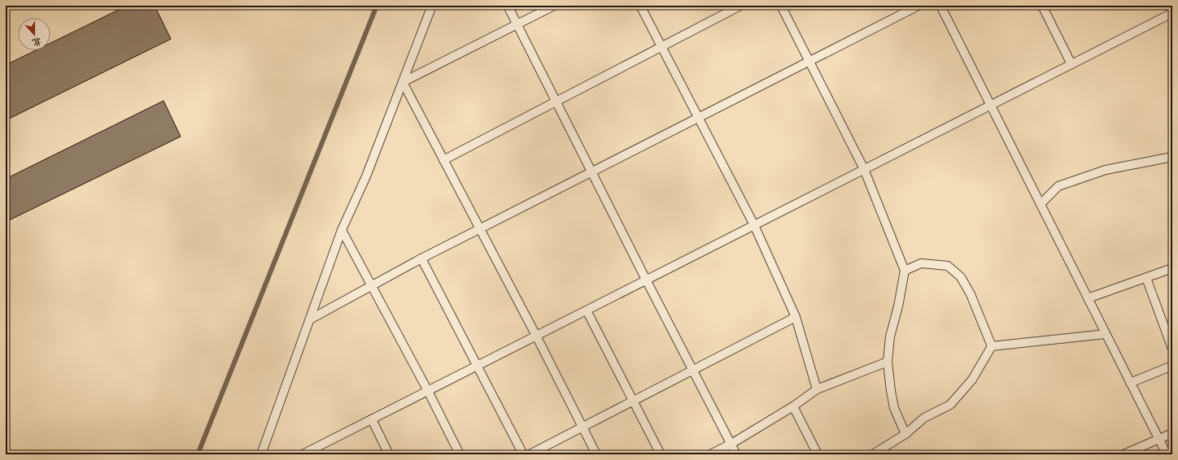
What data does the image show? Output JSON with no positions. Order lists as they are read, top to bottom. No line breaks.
{"north":"bottom"}
